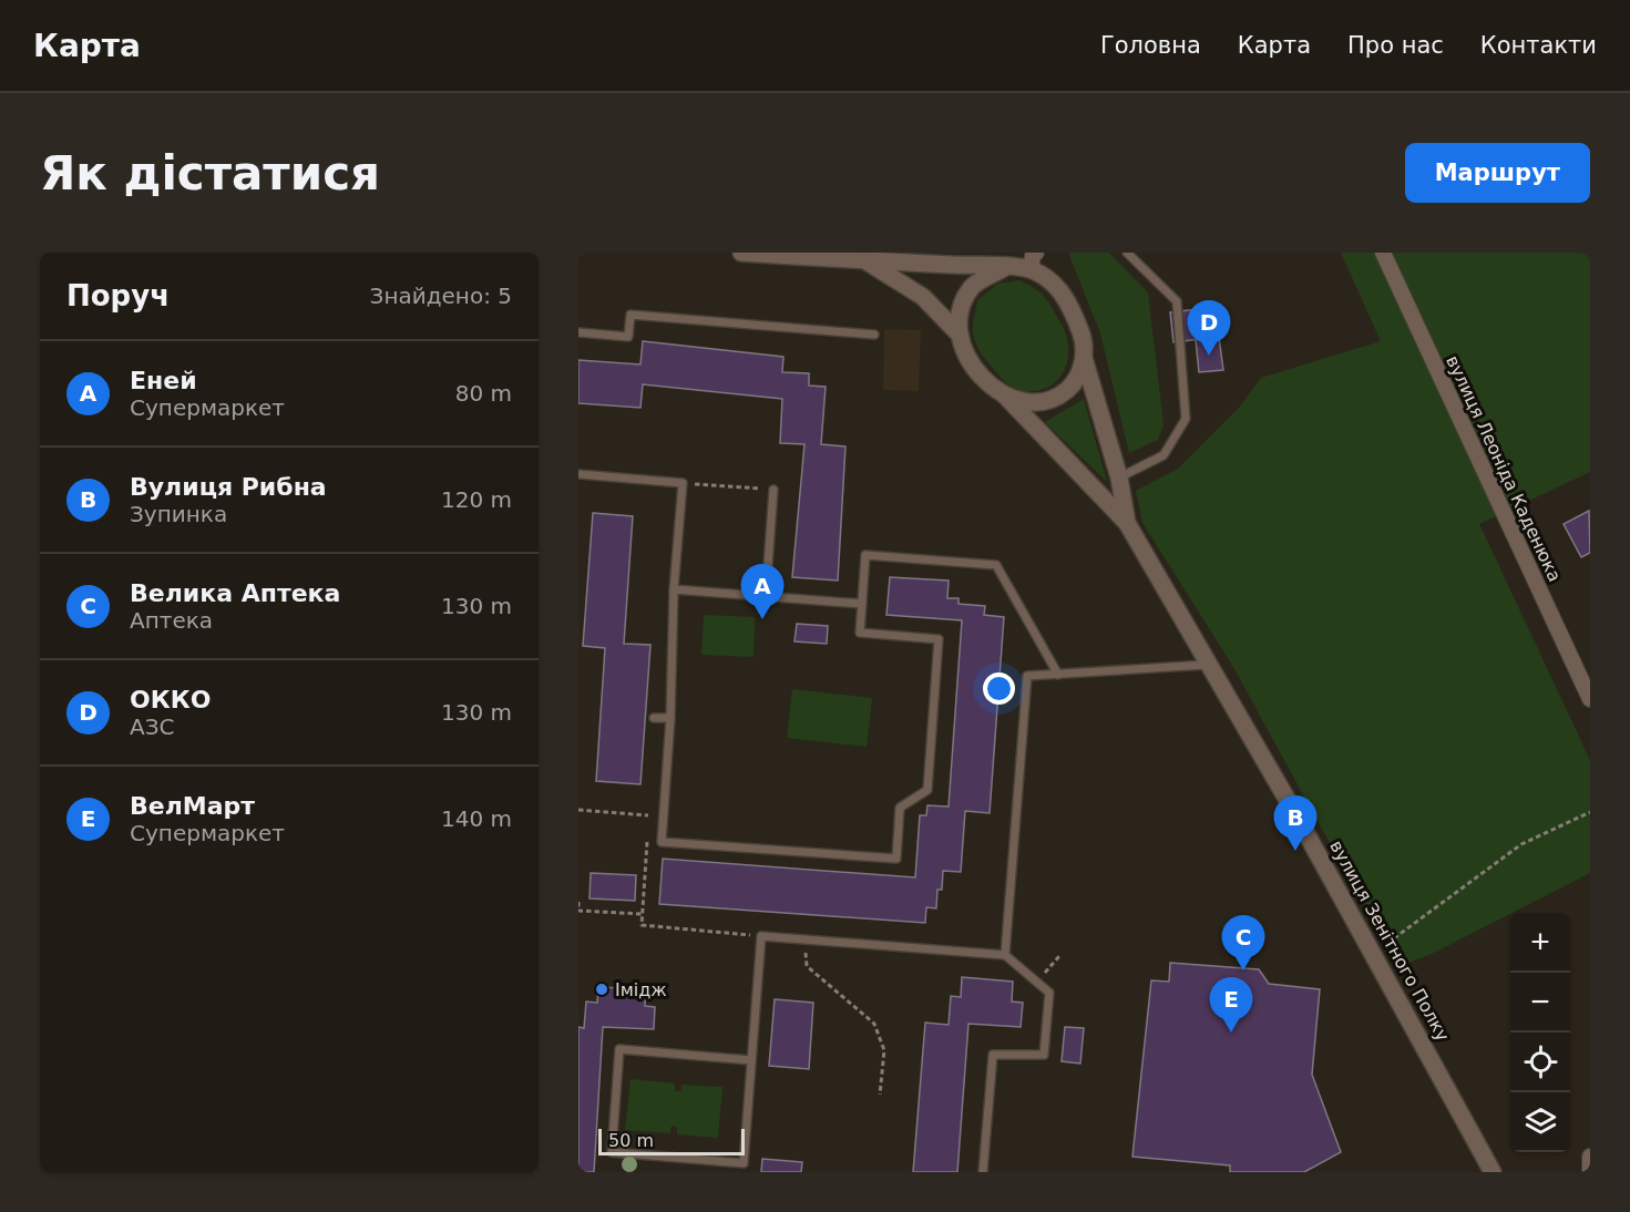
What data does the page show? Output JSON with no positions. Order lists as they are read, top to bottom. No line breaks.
{"streets":{"street":["вулиця Леоніда Каденюка","вулиця Зенітного Полку"]},"places":["Імідж"],"scale_bar":"50 m","page":{"header":"Карта","nav":["Головна","Карта","Про нас","Контакти"],"buttons":"Маршрут","title":"Як дістатися","heading":["Поруч","Знайдено: 5"],"pins":["D","A","B","C","E"],"list":[{"mark":"A","name":"Еней","note":"Супермаркет","value":"80 m"},{"mark":"B","name":"Вулиця Рибна","note":"Зупинка","value":"120 m"},{"mark":"C","name":"Велика Аптека","note":"Аптека","value":"130 m"},{"mark":"D","name":"ОККО","note":"АЗС","value":"130 m"},{"mark":"E","name":"ВелМарт","note":"Супермаркет","value":"140 m"}],"map_buttons":["+","−"],"scale":"50 m"}}
